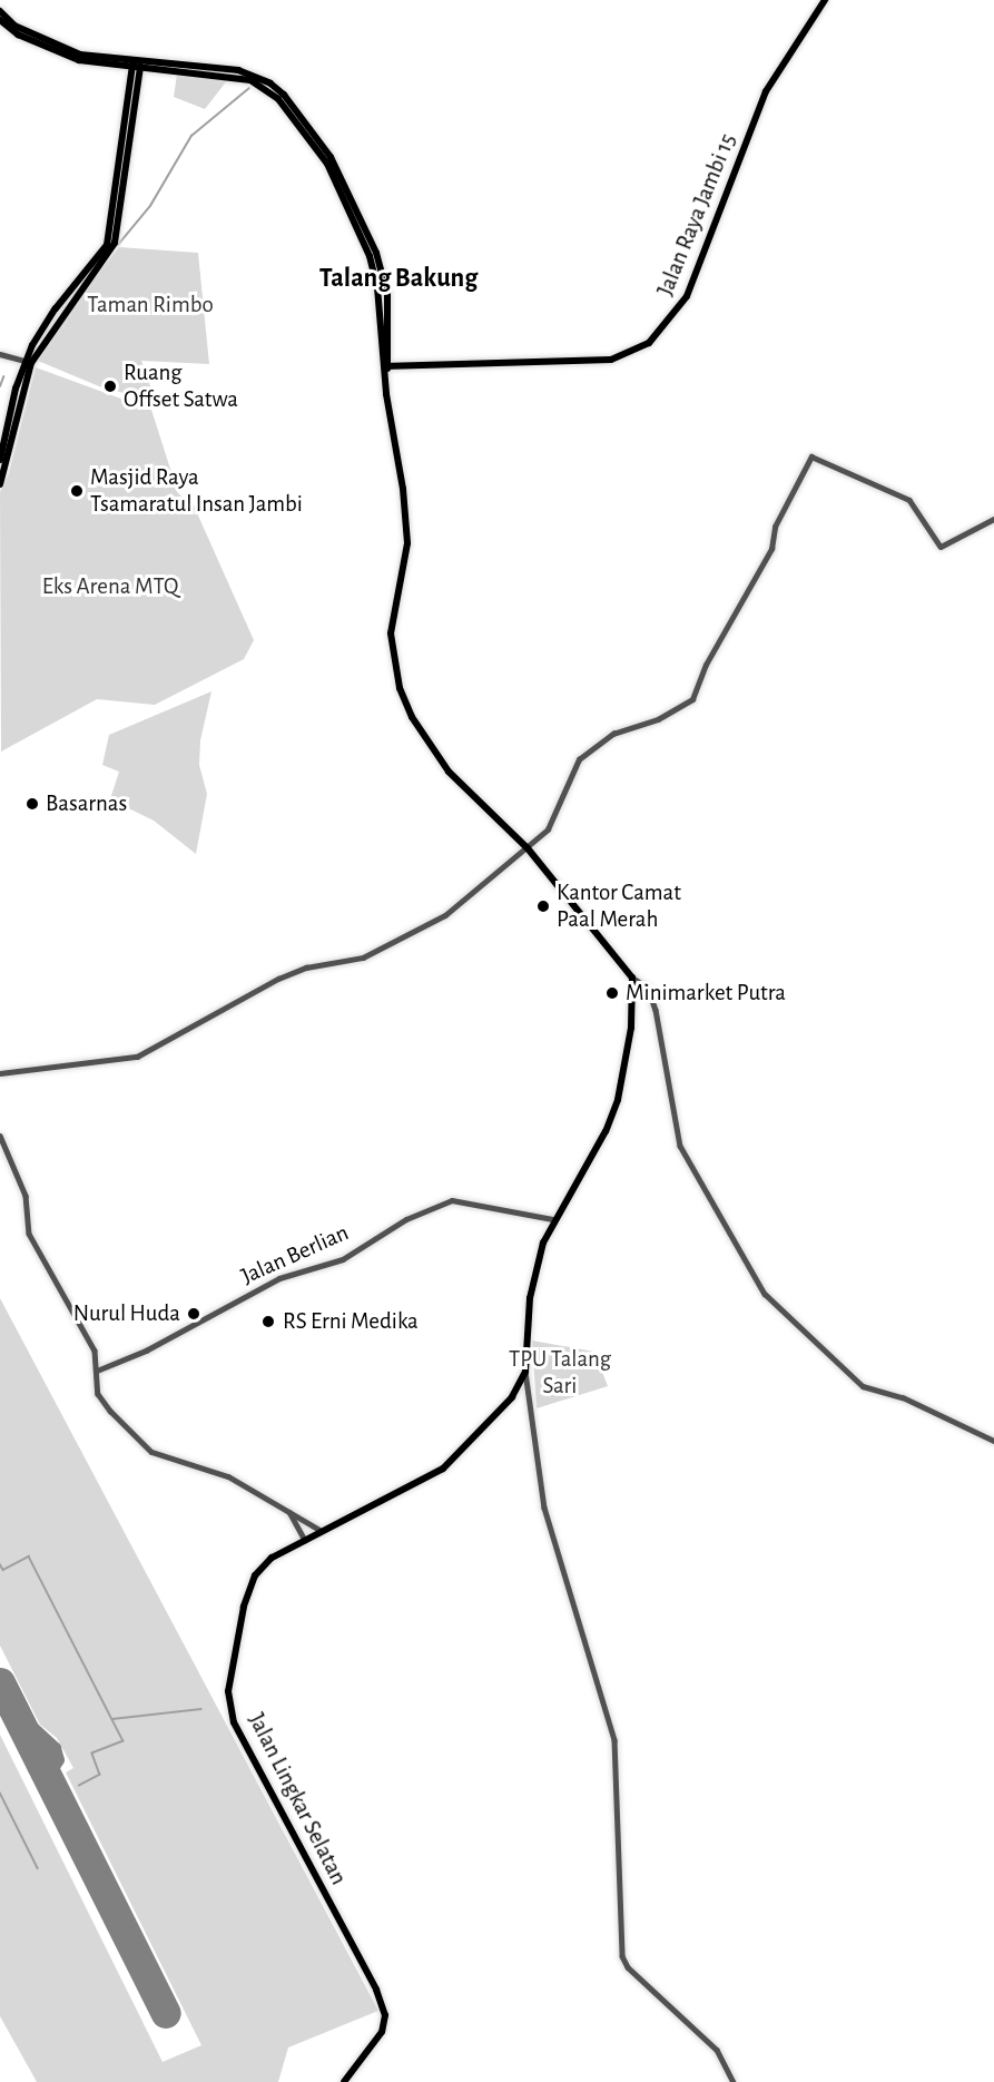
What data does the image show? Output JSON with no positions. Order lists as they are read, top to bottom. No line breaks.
{"streets":{"highway":["Jalan Raya Jambi 15","Jalan Lingkar Selatan"],"street":["Jalan Berlian"]},"districts":["Talang Bakung"],"parks":["Taman Rimbo","Eks Arena MTQ","TPU Talang Sari"],"places":["Ruang Offset Satwa","Masjid Raya Tsamaratul Insan Jambi","Basarnas","Kantor Camat Paal Merah","Minimarket Putra","Nurul Huda","RS Erni Medika"]}
